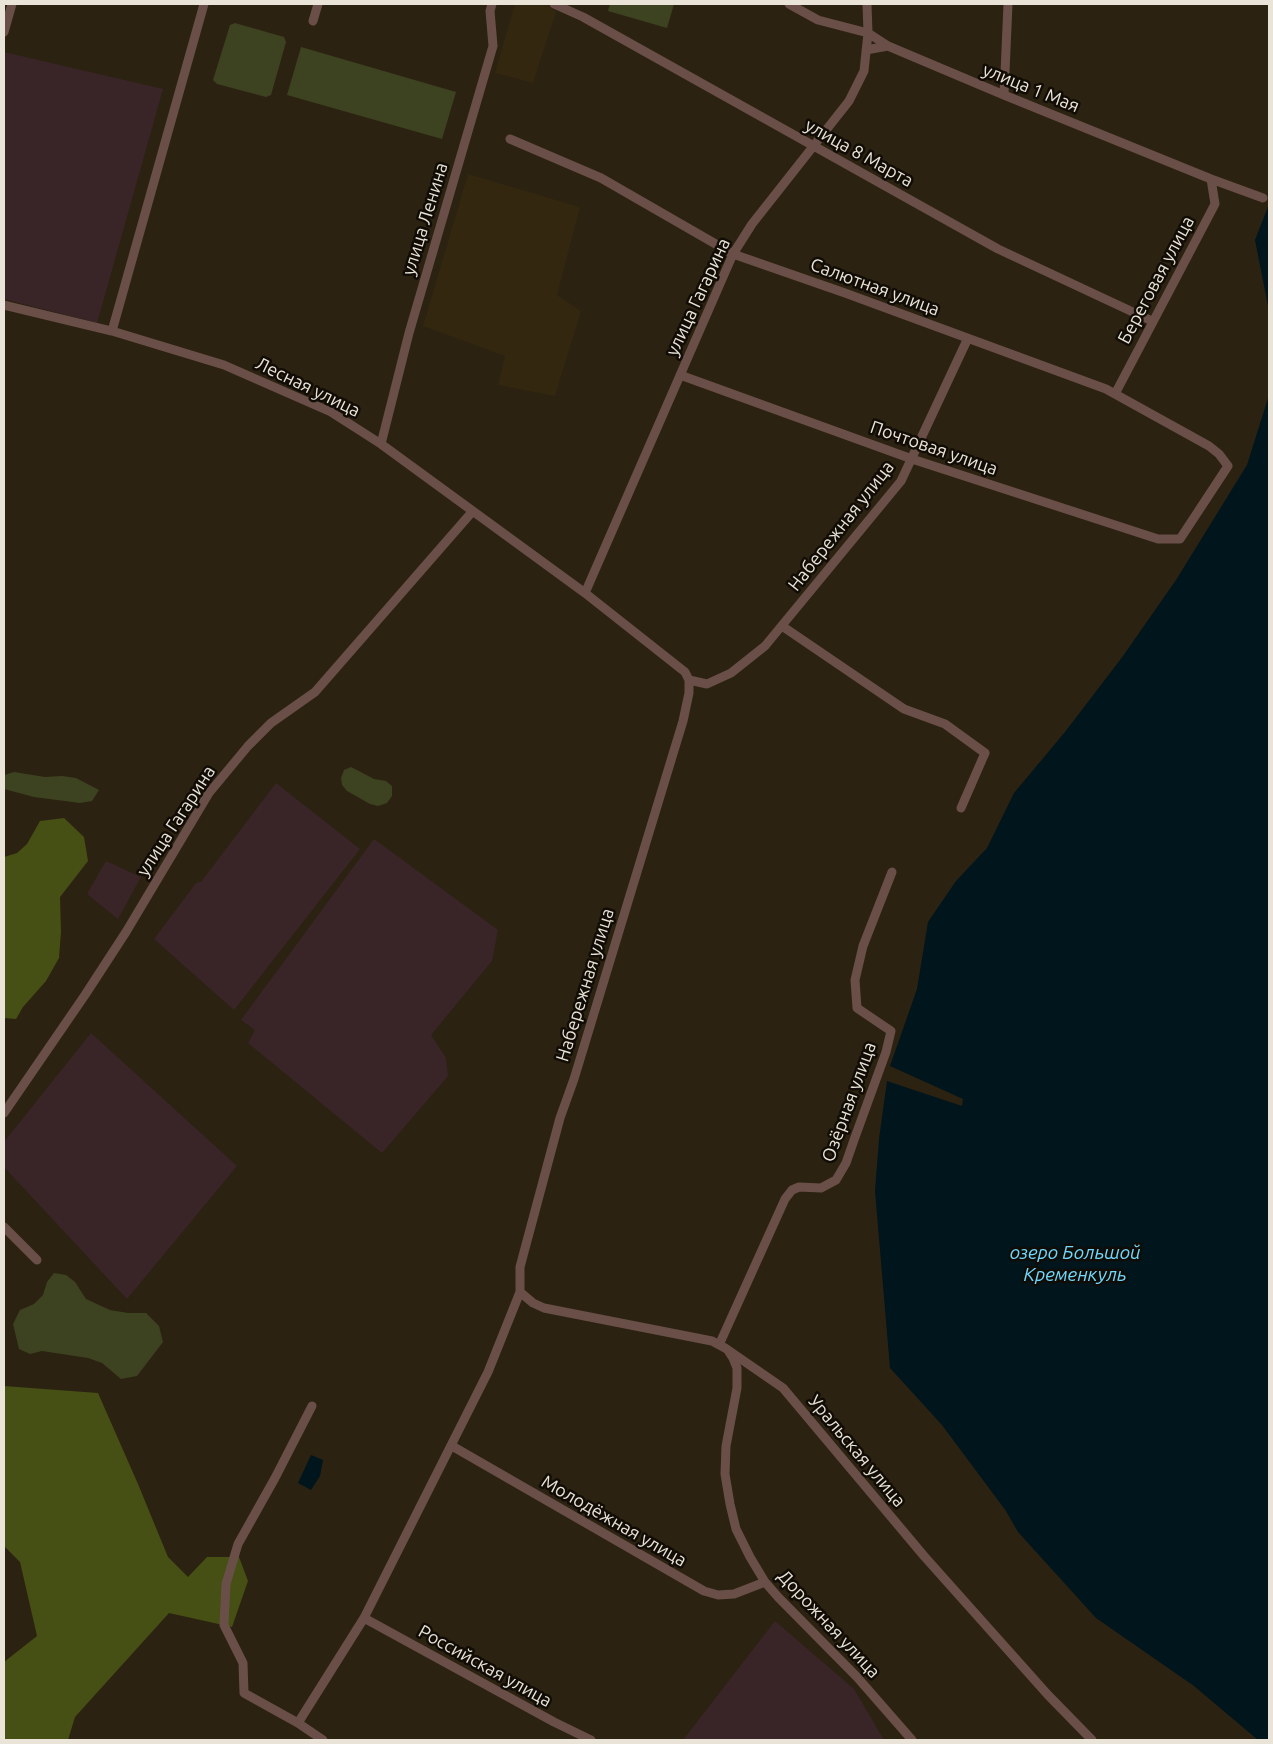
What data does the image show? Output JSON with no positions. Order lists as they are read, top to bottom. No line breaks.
{"streets":{"street":["улица 1 Мая","улица 8 Марта","улица Ленина","Береговая улица","Салютная улица","улица Гагарина","Лесная улица","Почтовая улица","Набережная улица","Озёрная улица","Уральская улица","Молодёжная улица","Дорожная улица","Российская улица"]},"crossings":[["улица 1 Мая","Береговая улица"],["улица 1 Мая","улица Гагарина"],["улица 8 Марта","Береговая улица"],["улица 8 Марта","улица Гагарина"],["улица Ленина","Лесная улица"],["Береговая улица","Салютная улица"],["Салютная улица","улица Гагарина"],["Салютная улица","Почтовая улица"],["Салютная улица","Набережная улица"],["улица Гагарина","Лесная улица"],["улица Гагарина","Почтовая улица"],["Почтовая улица","Набережная улица"],["Набережная улица","Уральская улица"],["Озёрная улица","Уральская улица"],["Озёрная улица","Дорожная улица"],["Уральская улица","Дорожная улица"],["Молодёжная улица","Дорожная улица"]],"water":["озеро Большой Кременкуль"]}
